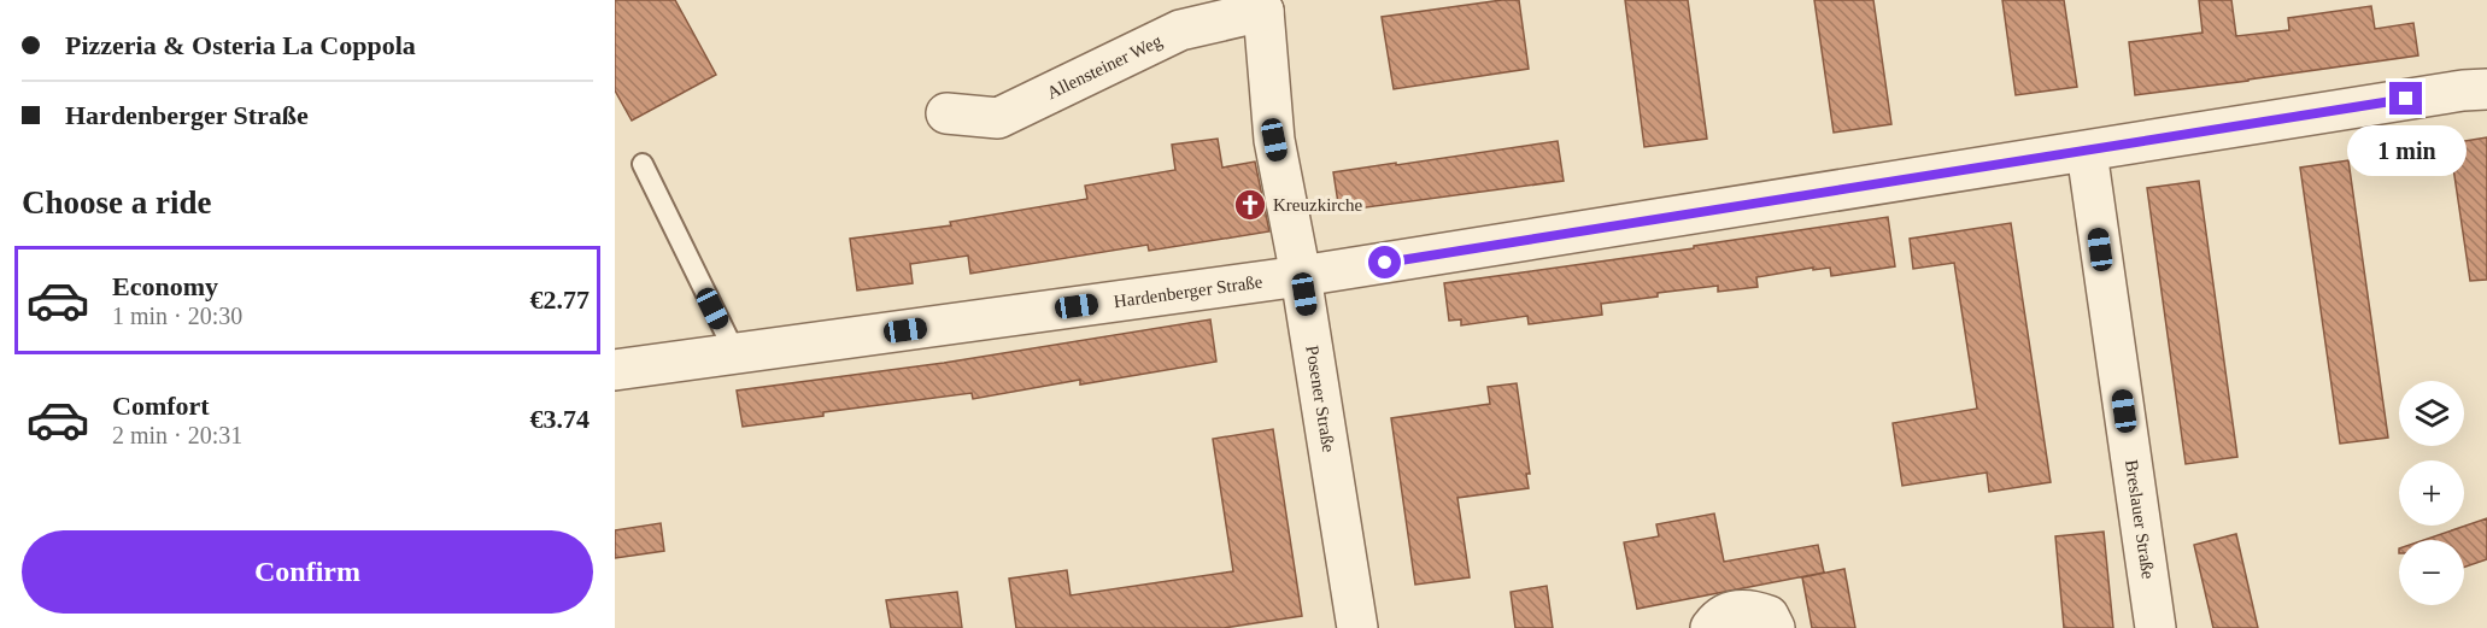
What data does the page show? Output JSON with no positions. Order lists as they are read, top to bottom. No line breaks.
{"streets":{"street":["Allensteiner Weg","Hardenberger Straße","Posener Straße","Breslauer Straße"]},"crossings":[["Allensteiner Weg","Posener Straße"],["Hardenberger Straße","Posener Straße"],["Hardenberger Straße","Breslauer Straße"]],"places":{"church":["Kreuzkirche"]},"page":{"banner":["Pizzeria & Osteria La Coppola","Hardenberger Straße"],"bubble":"1 min","heading":"Choose a ride","list":[{"name":"Economy","note":"1 min · 20:30","value":"€2.77"},{"name":"Comfort","note":"2 min · 20:31","value":"€3.74"}],"map_buttons":["+","−"],"buttons":"Confirm"}}
